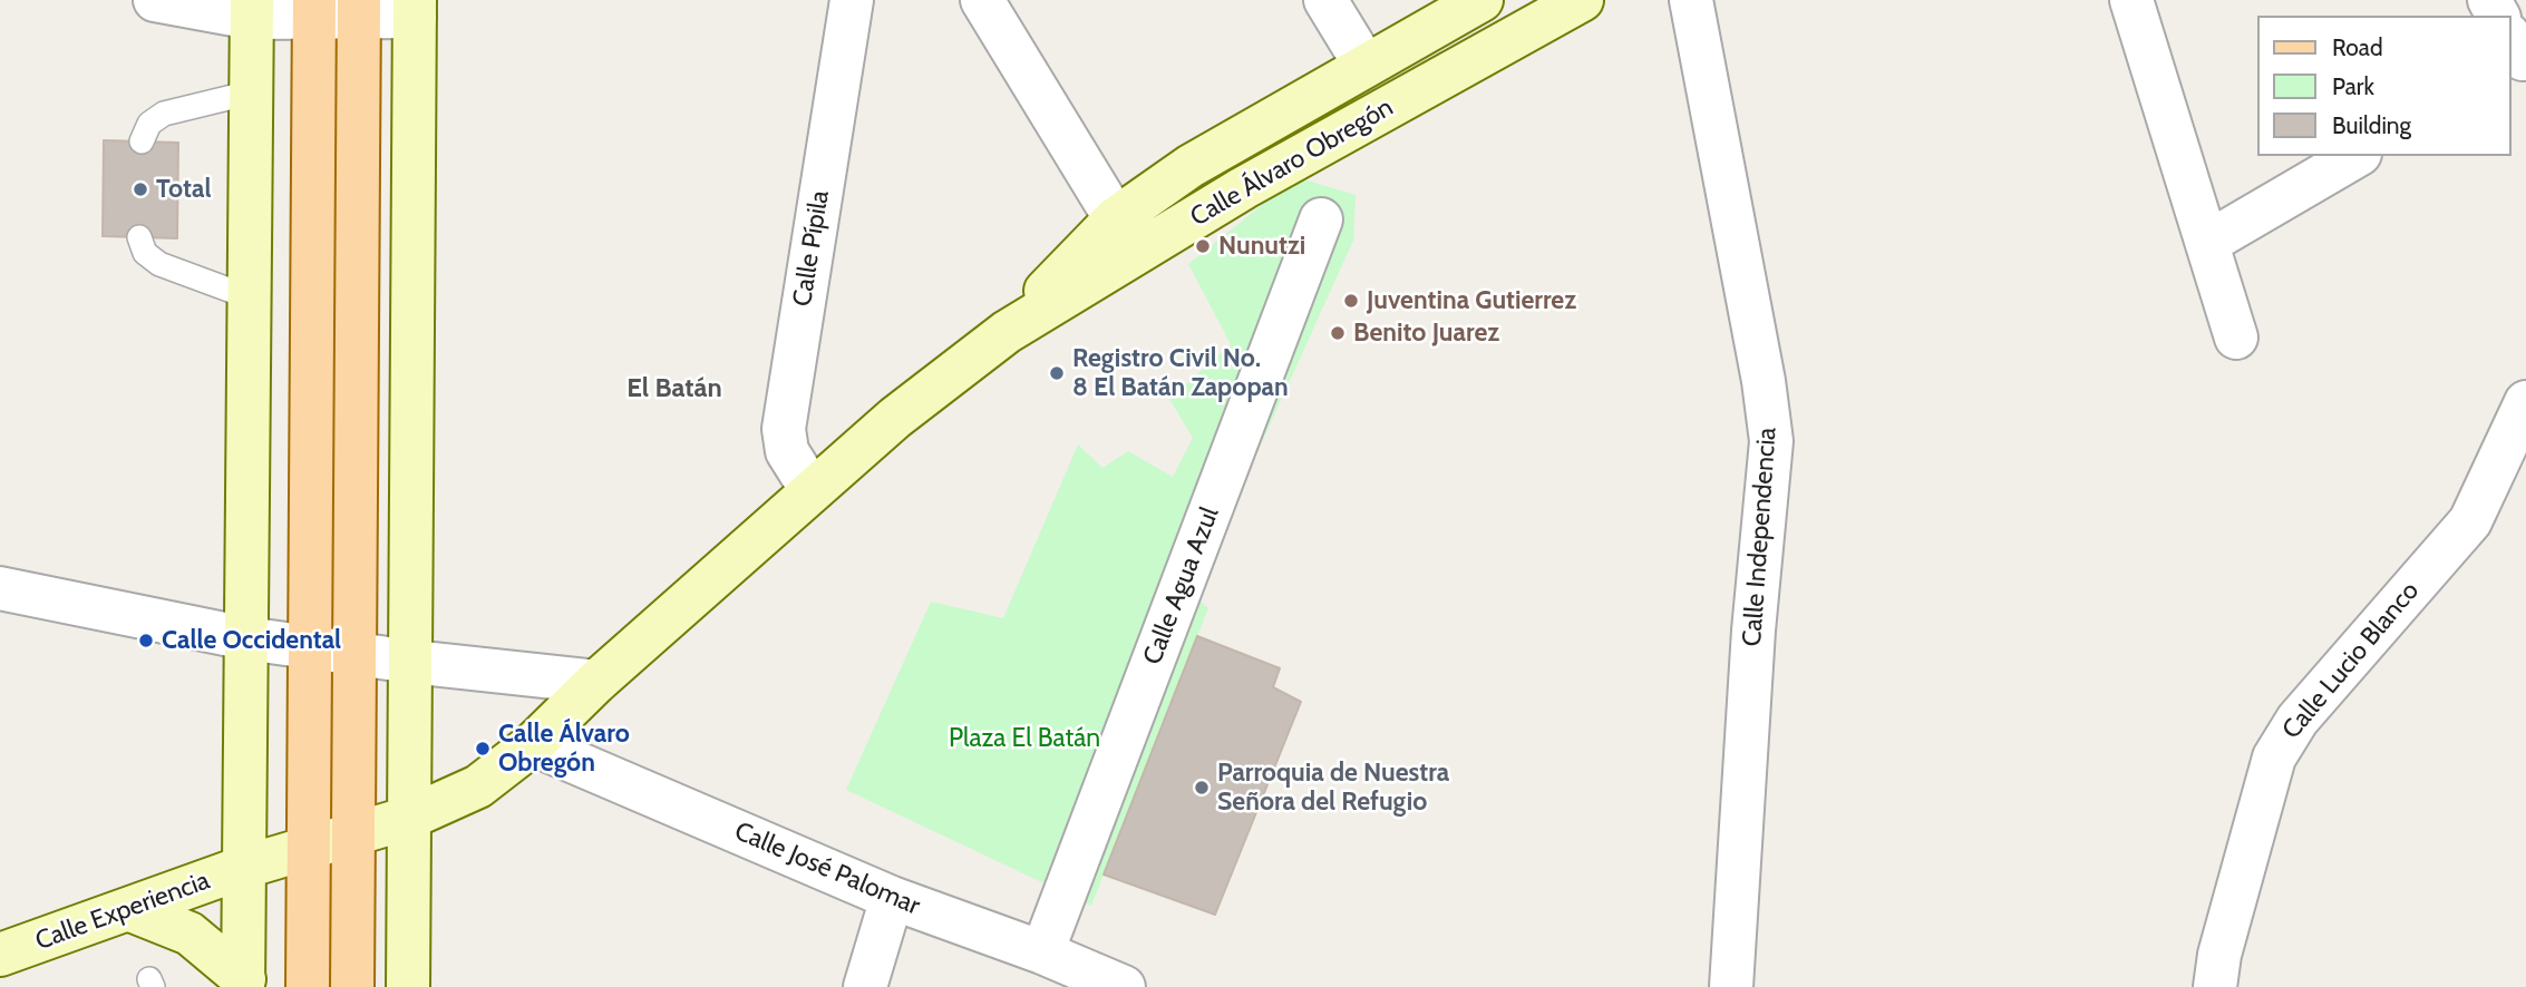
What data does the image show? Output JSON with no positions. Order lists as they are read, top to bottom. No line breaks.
{"streets":{"street":["Calle Álvaro Obregón","Calle Pípila","Calle Independencia","Calle Agua Azul","Calle Lucio Blanco","Calle José Palomar","Calle Experiencia"]},"crossings":[["Calle Álvaro Obregón","Calle Pípila"],["Calle Álvaro Obregón","Calle José Palomar"],["Calle Álvaro Obregón","Calle Experiencia"],["Calle Agua Azul","Calle José Palomar"]],"districts":["El Batán"],"parks":["Plaza El Batán"],"places":["Total","Nunutzi","Juventina Gutierrez","Benito Juarez","Registro Civil No. 8 El Batán Zapopan","Calle Occidental","Calle Álvaro Obregón","Parroquia de Nuestra Señora del Refugio"],"legend":["Road","Park","Building"]}
